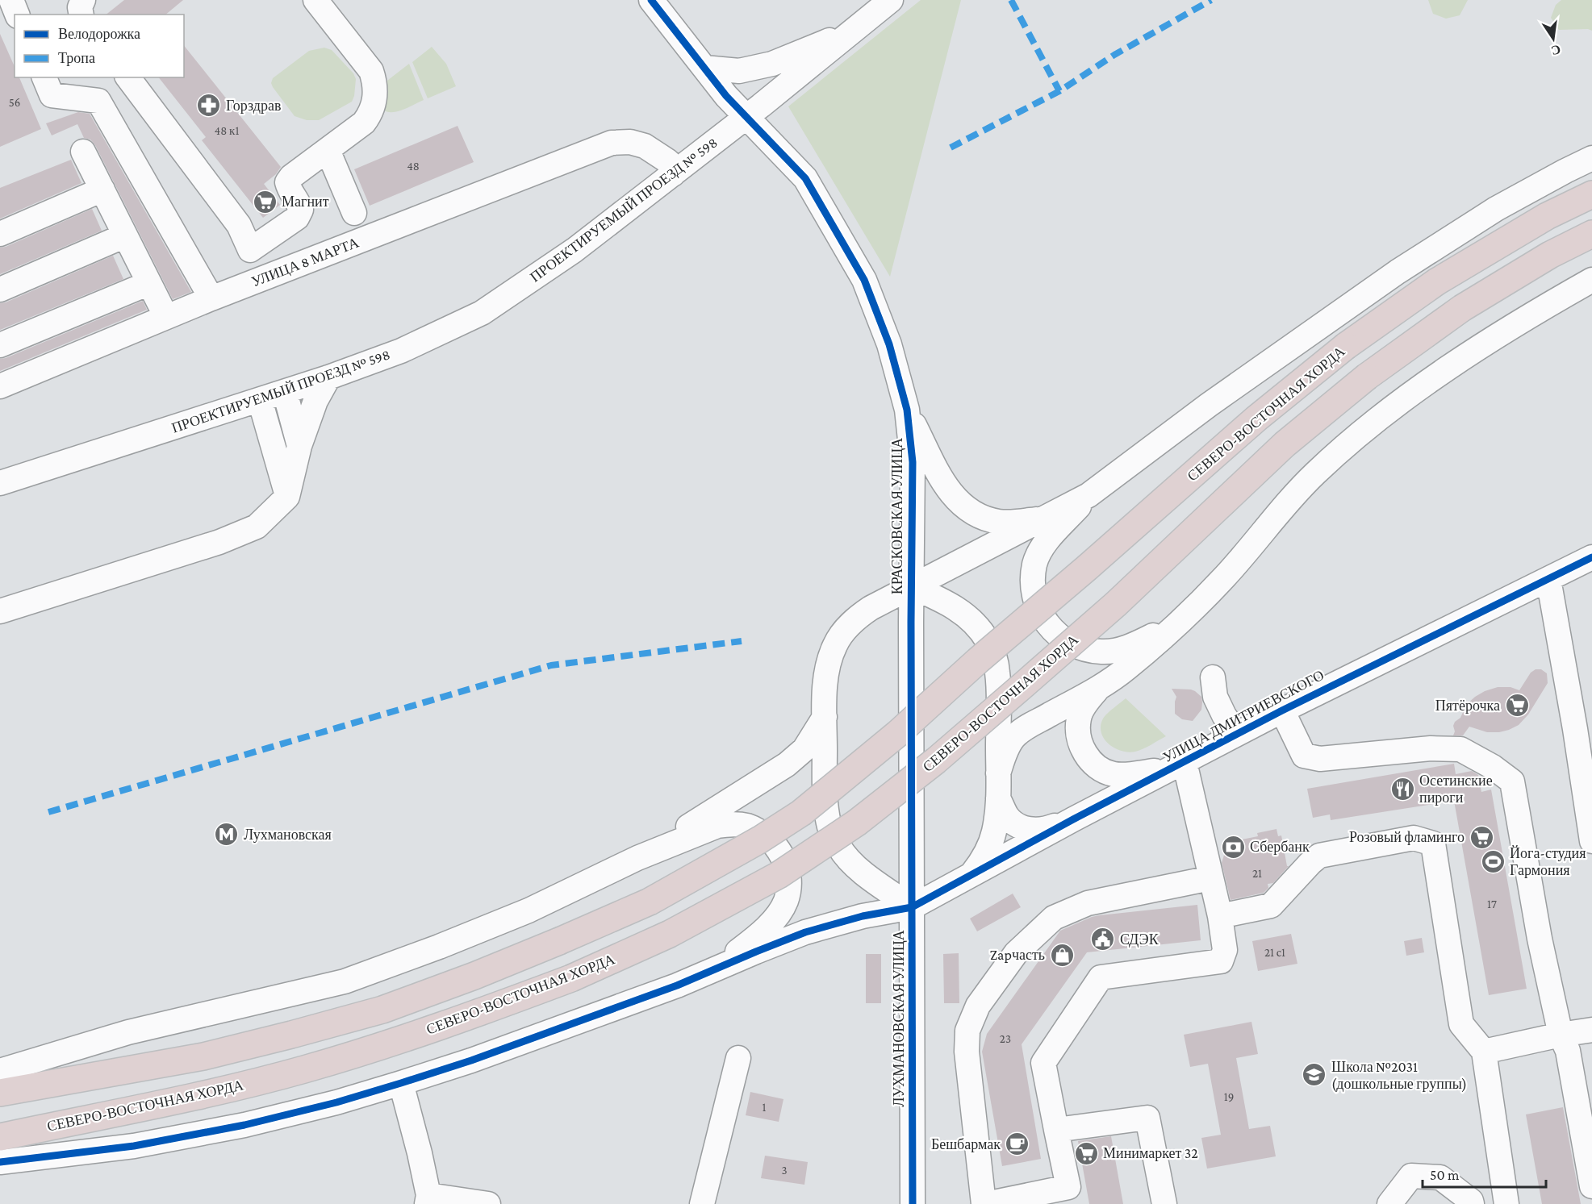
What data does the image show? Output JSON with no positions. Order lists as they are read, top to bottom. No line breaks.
{"streets":{"highway":["СЕВЕРО-ВОСТОЧНАЯ ХОРДА"],"street":["ПРОЕКТИРУЕМЫЙ ПРОЕЗД № 598","УЛИЦА 8 МАРТА","КРАСКОВСКАЯ УЛИЦА","УЛИЦА ДМИТРИЕВСКОГО","ЛУХМАНОВСКАЯ УЛИЦА"]},"crossings":[["ПРОЕКТИРУЕМЫЙ ПРОЕЗД № 598","УЛИЦА 8 МАРТА"],["ПРОЕКТИРУЕМЫЙ ПРОЕЗД № 598","КРАСКОВСКАЯ УЛИЦА"],["КРАСКОВСКАЯ УЛИЦА","ЛУХМАНОВСКАЯ УЛИЦА"],["УЛИЦА ДМИТРИЕВСКОГО","ЛУХМАНОВСКАЯ УЛИЦА"]],"places":{"pharmacy":["Горздрав"],"supermarket":["Магнит","Пятёрочка","Розовый фламинго","Минимаркет 32"],"restaurant":["Осетинские пироги"],"metro station":["Лухмановская"],"bank":["Сбербанк"],"sports":["Йога-студия Гармония"],"public building":["СДЭК"],"shop":["Zapчасть"],"school or university":["Школа №2031 (дошкольные группы)"],"cafe":["Бешбармак"]},"house_numbers":["56","48 к1","48","21","17","21 c1","23","19","1","3"],"legend":["Велодорожка","Тропа"],"scale_bar":"50 m","north":"bottom"}
